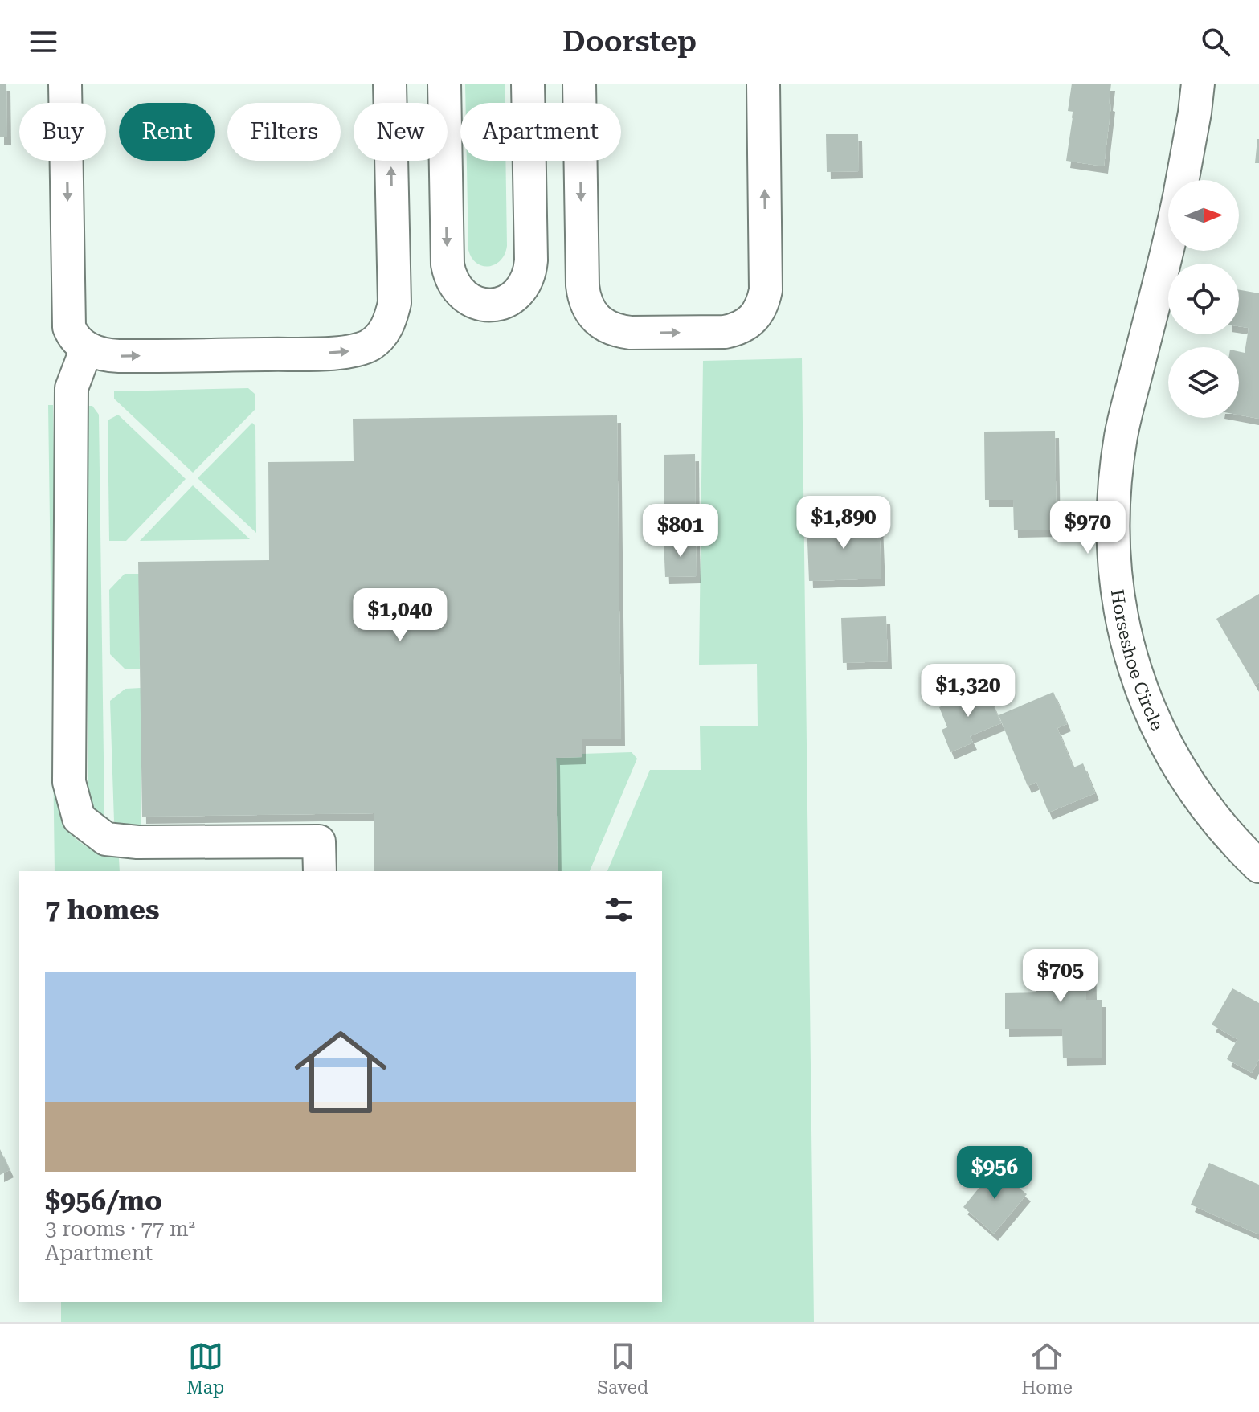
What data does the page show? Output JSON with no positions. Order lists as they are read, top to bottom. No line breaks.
{"streets":{"street":["Horseshoe Circle"]},"north":"right","page":{"header":"Doorstep","chip":["Buy","Rent","Filters","New","Apartment"],"price":["$1,890","$970","$801","$1,040","$1,320","$705","$956"],"heading":"7 homes","list":[{"name":"$956/mo","note":"3 rooms · 77 m² · Apartment"}],"tabs":["Map","Saved","Home"]}}
